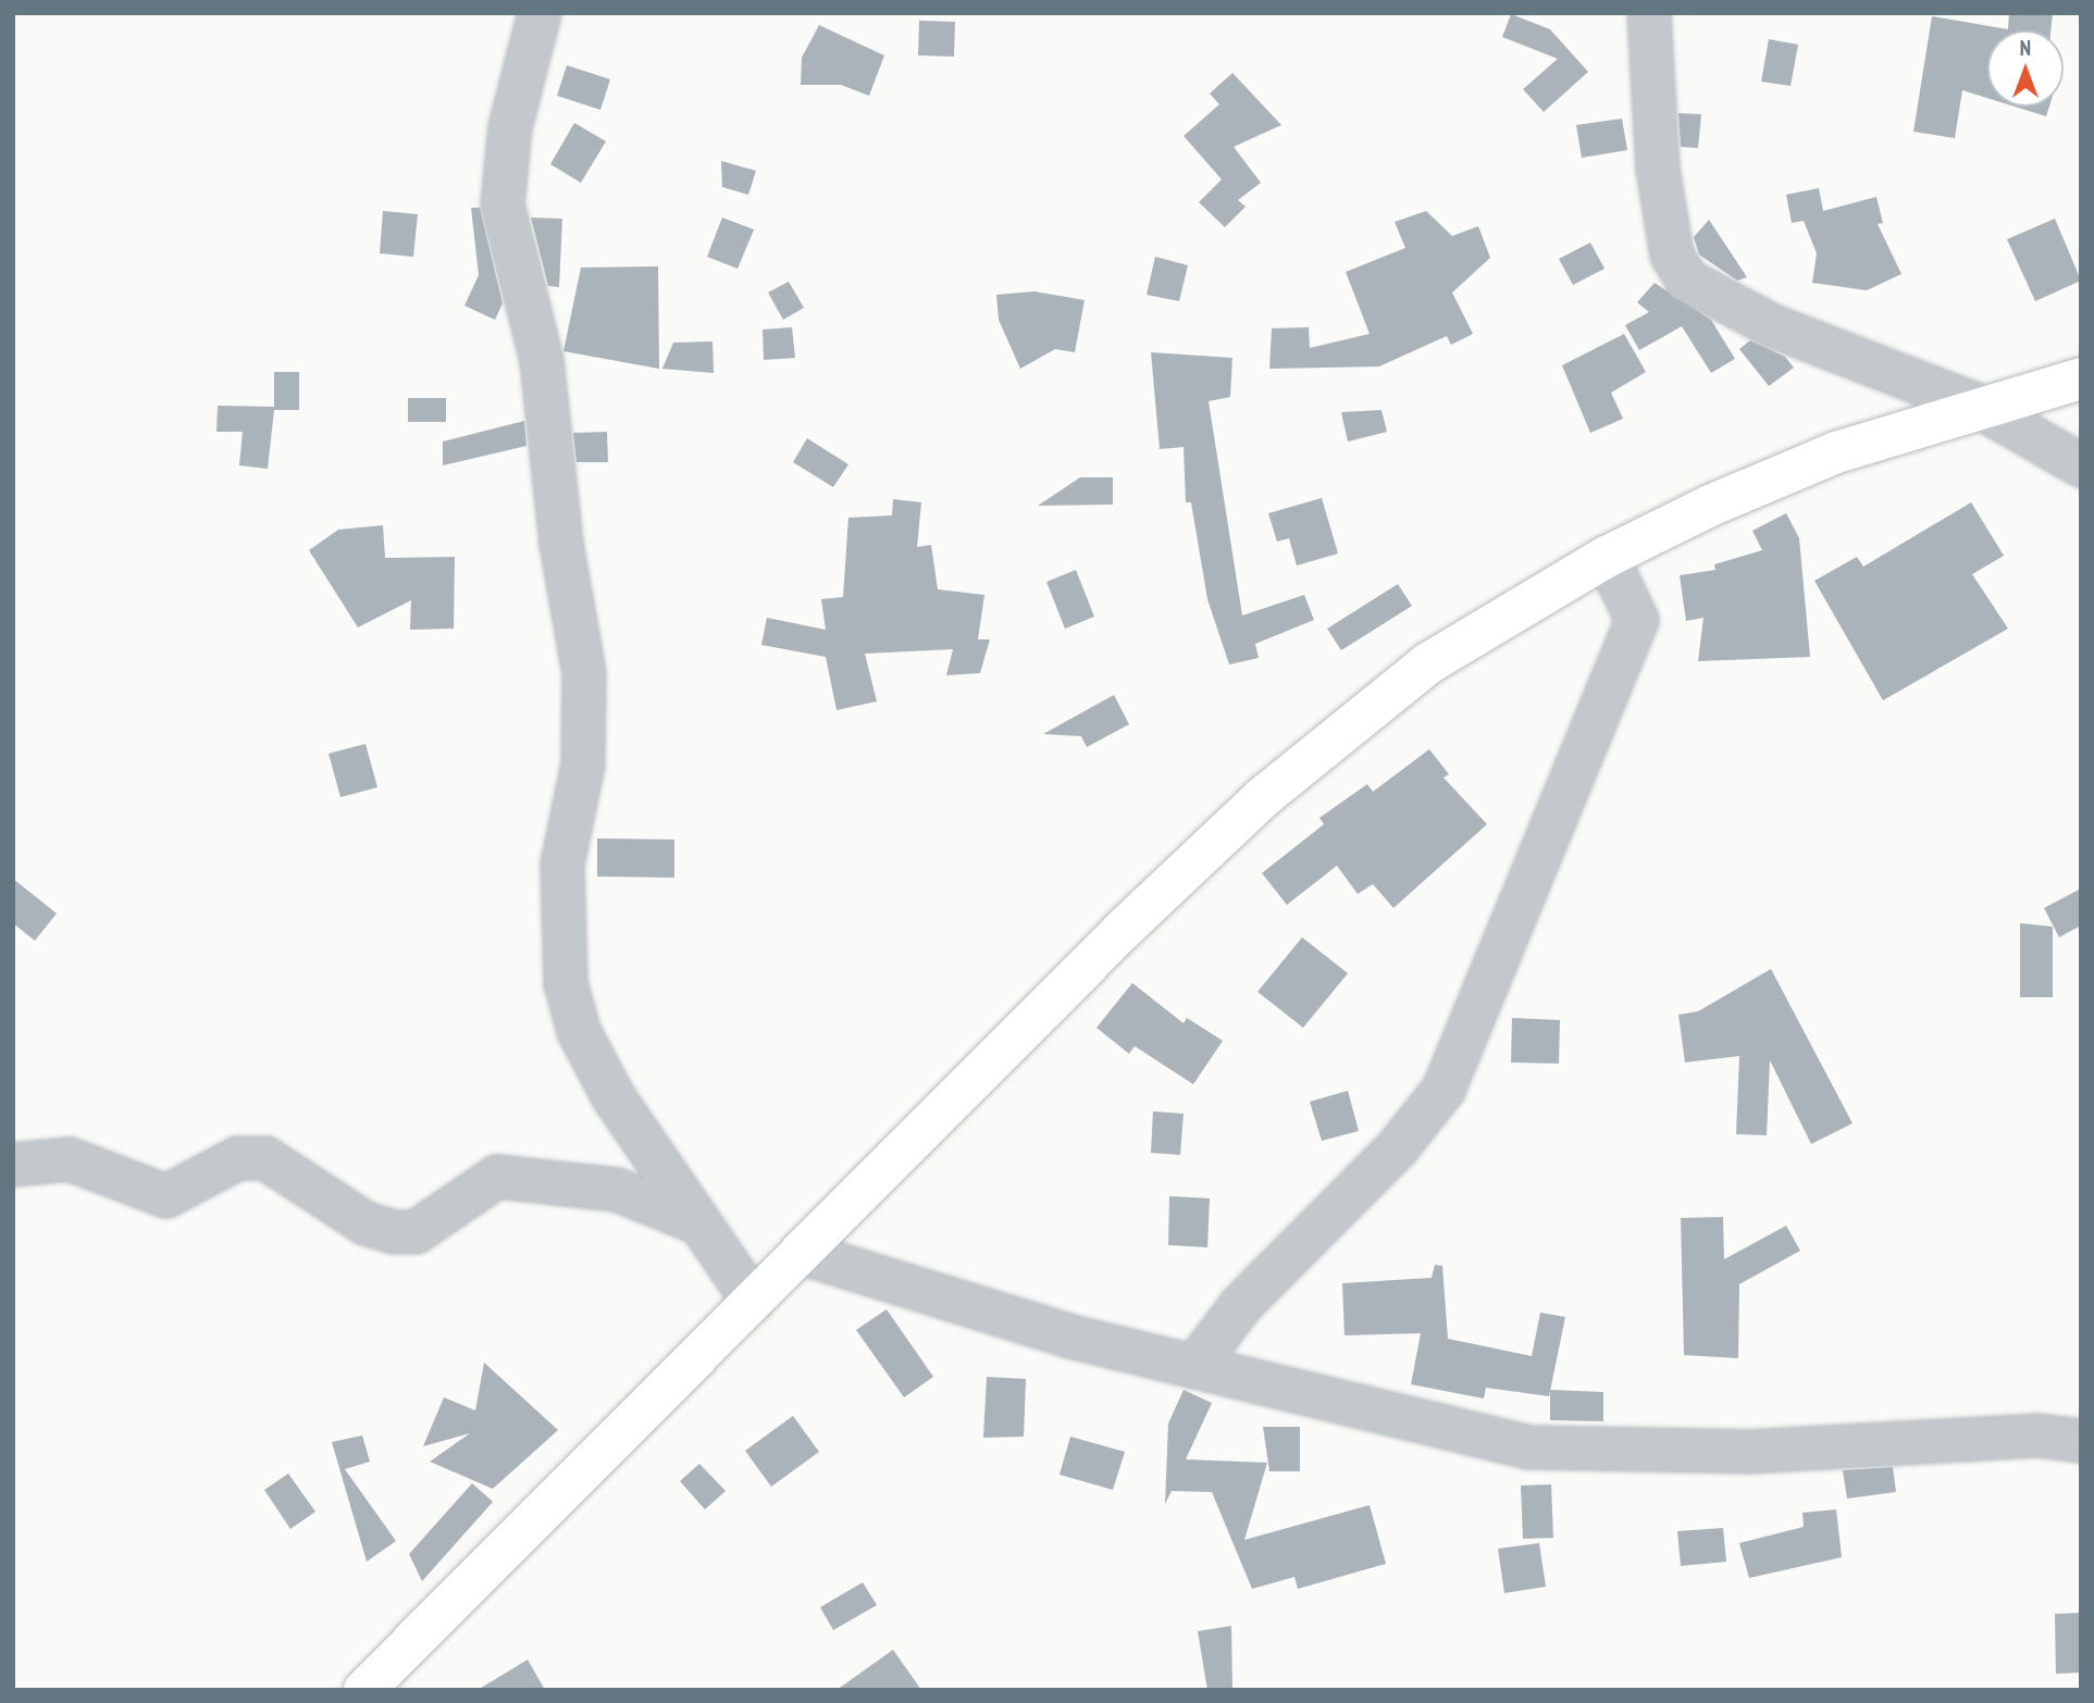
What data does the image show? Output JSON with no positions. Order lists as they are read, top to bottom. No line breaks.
{"north":"top"}
